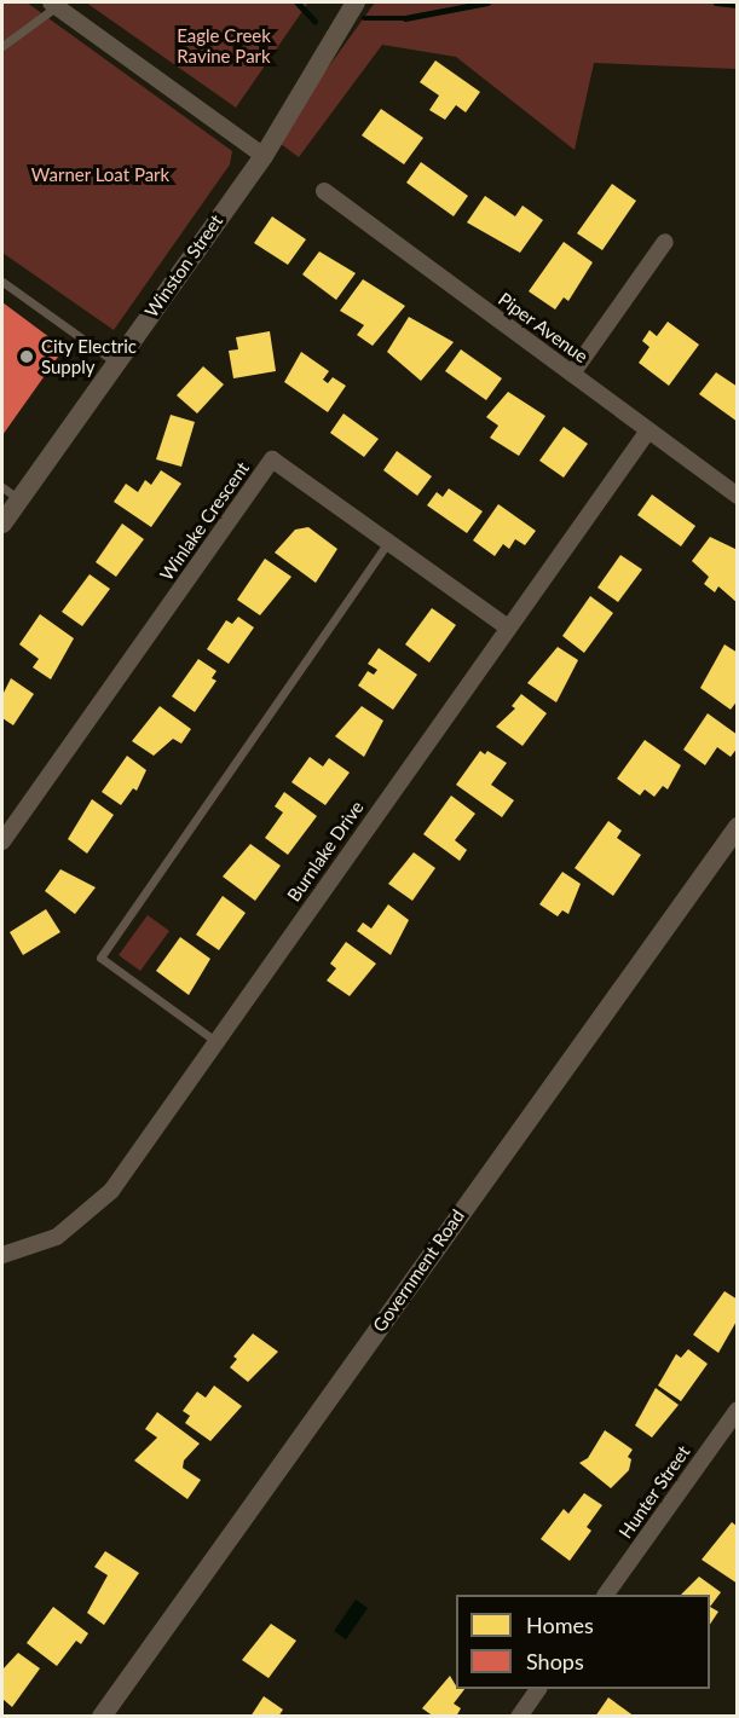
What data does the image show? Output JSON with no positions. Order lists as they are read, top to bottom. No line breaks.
{"streets":{"street":["Winston Street","Piper Avenue","Winlake Crescent","Burnlake Drive","Government Road","Hunter Street"]},"crossings":[["Piper Avenue","Burnlake Drive"],["Winlake Crescent","Burnlake Drive"]],"parks":["Eagle Creek Ravine Park","Warner Loat Park"],"places":["City Electric Supply"],"legend":["Homes","Shops"]}
